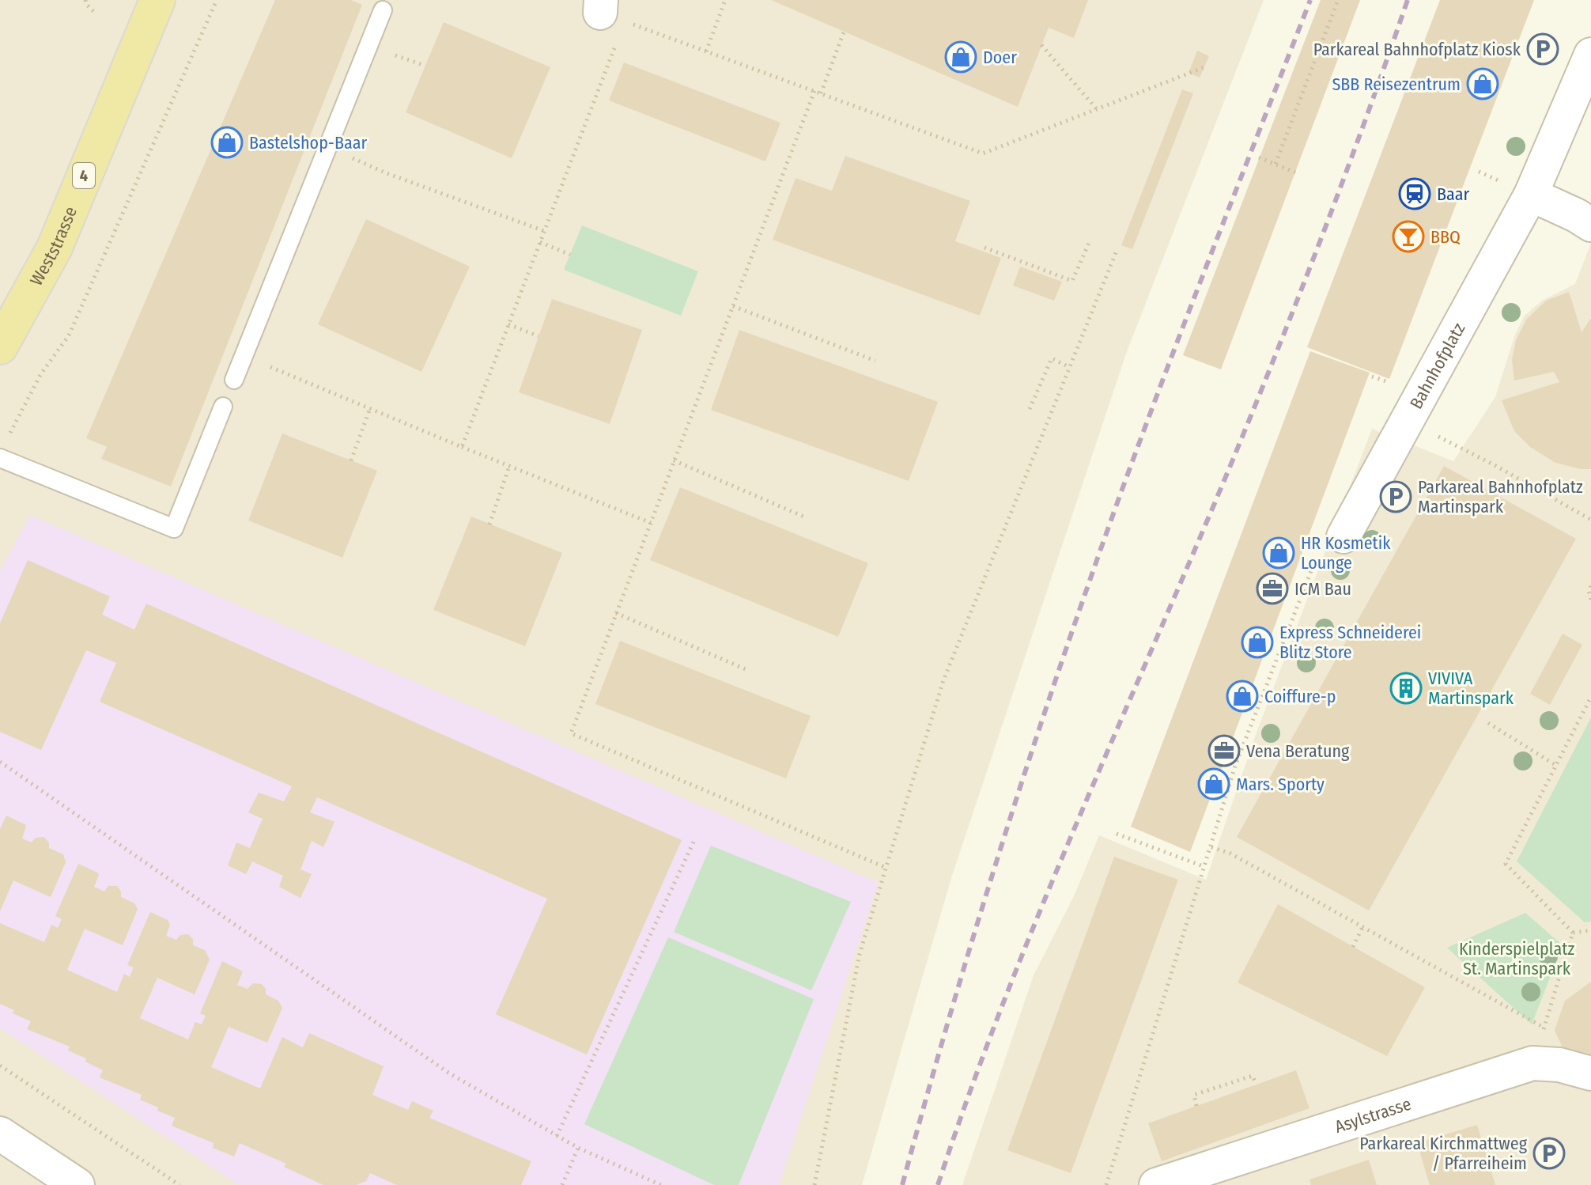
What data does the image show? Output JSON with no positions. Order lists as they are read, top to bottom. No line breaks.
{"streets":{"main road":["4","Weststrasse"],"street":["Bahnhofplatz","Asylstrasse"]},"parks":["Kinderspielplatz St. Martinspark"],"places":{"parking":["Parkareal Bahnhofplatz Kiosk","Parkareal Bahnhofplatz Martinspark","Parkareal Kirchmattweg / Pfarreiheim"],"shop":["Doer","SBB Reisezentrum","Bastelshop-Baar","HR Kosmetik Lounge","Express Schneiderei Blitz Store","Coiffure-p","Mars. Sporty"],"station":["Baar"],"bar":["BBQ"],"office":["ICM Bau","Vena Beratung"],"building":["VIVIVA Martinspark"]}}
